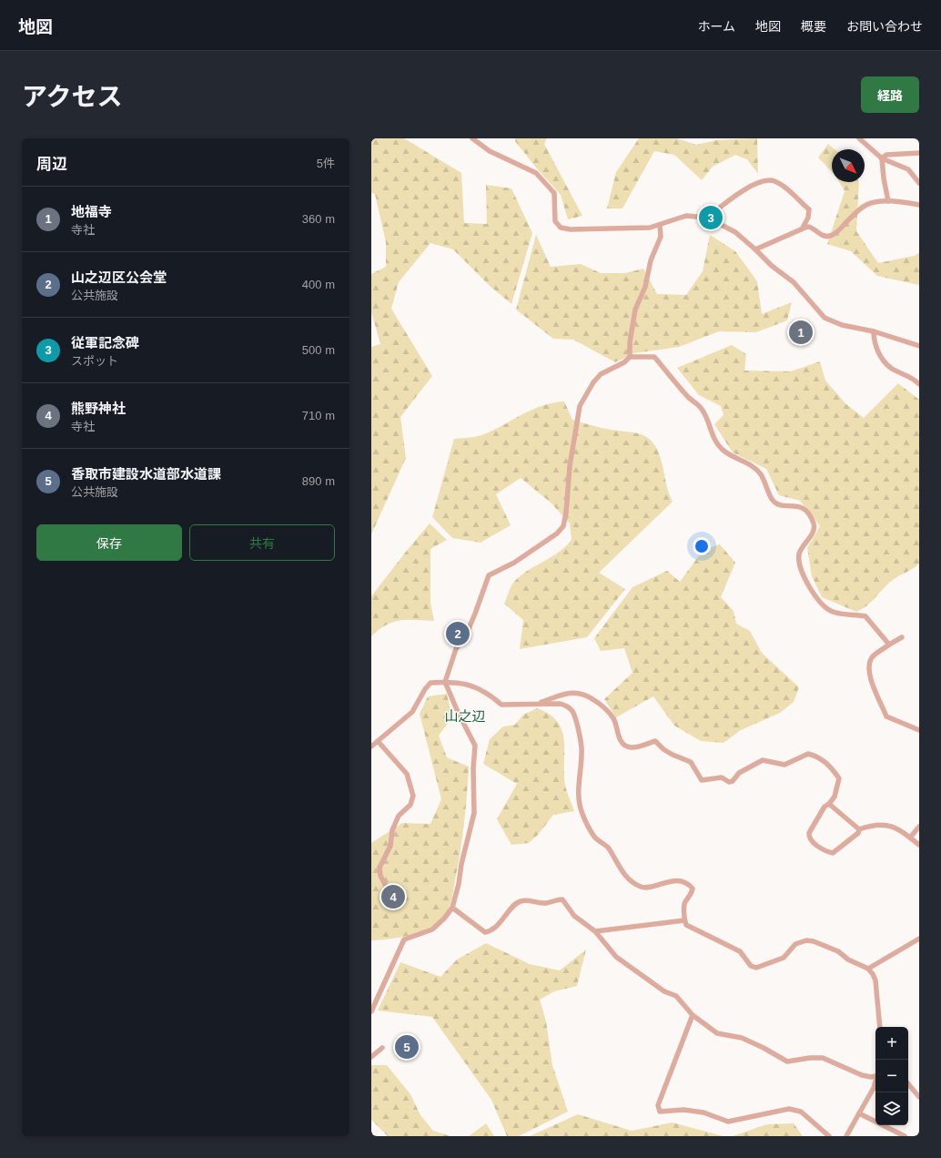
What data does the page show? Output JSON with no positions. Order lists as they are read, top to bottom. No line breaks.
{"districts":["山之辺"],"north":"bottom right","page":{"header":"地図","nav":["ホーム","地図","概要","お問い合わせ"],"title":"アクセス","buttons":["経路",["保存","共有"]],"heading":["周辺","5件"],"list":[{"mark":"1","name":"地福寺","note":"寺社","value":"360 m"},{"mark":"2","name":"山之辺区公会堂","note":"公共施設","value":"400 m"},{"mark":"3","name":"従軍記念碑","note":"スポット","value":"500 m"},{"mark":"4","name":"熊野神社","note":"寺社","value":"710 m"},{"mark":"5","name":"香取市建設水道部水道課","note":"公共施設","value":"890 m"}],"pins":["3","1","2","4","5"],"map_buttons":["+","−"]}}
